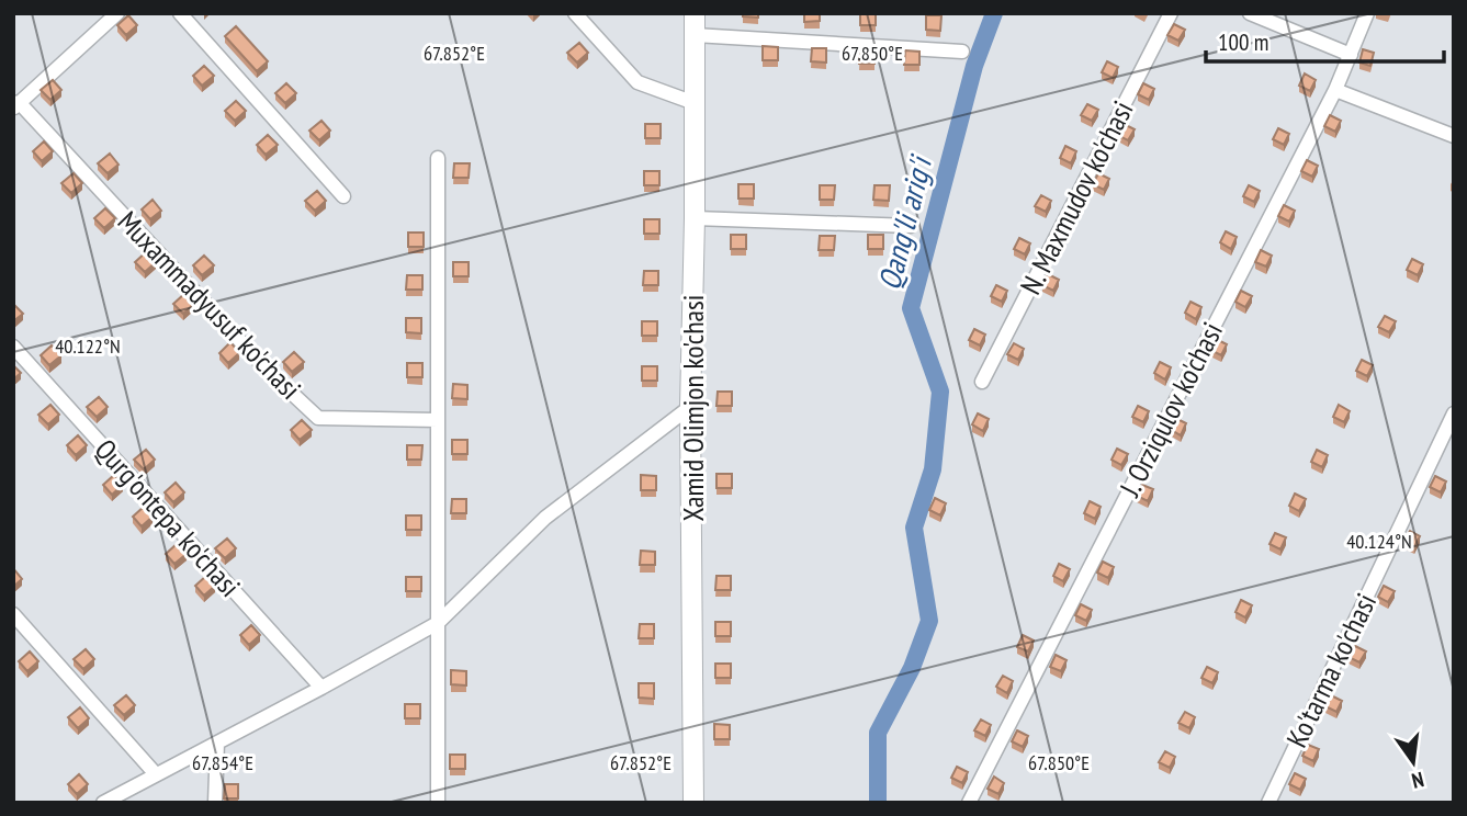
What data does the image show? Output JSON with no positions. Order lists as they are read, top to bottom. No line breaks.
{"streets":{"main road":["Xamid Olimjon ko'chasi"],"street":["N. Maxmudov ko'chasi","Muxammadyusuf ko'chasi","J. Orziqulov ko'chasi","Qurg'ontepa ko'chasi","Ko'tarma ko'chasi"]},"water":["Qang'li arig'i"],"scale_bar":"100 m","north":"bottom","coordinates":["67.852°E","67.850°E","40.122°N","40.124°N","67.854°E"]}
